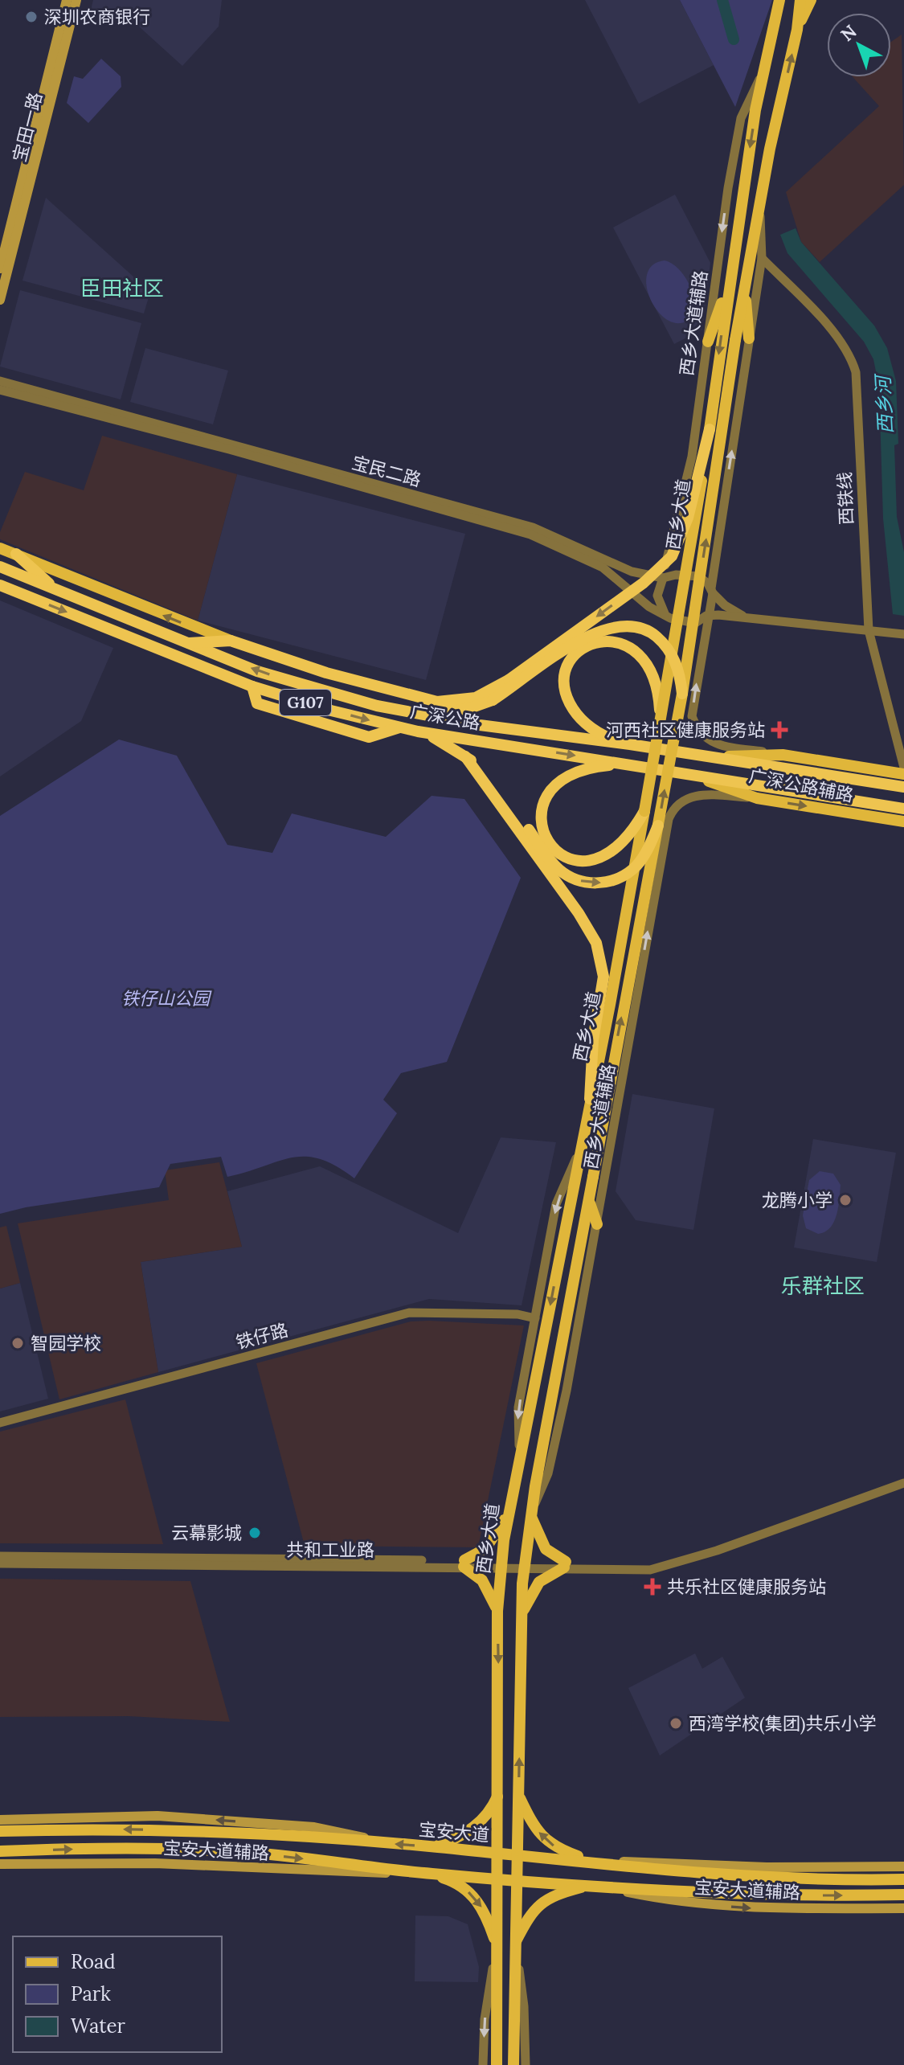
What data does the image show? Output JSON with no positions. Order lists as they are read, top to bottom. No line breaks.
{"streets":{"highway":["G107","广深公路"],"main road":["宝田一路","西乡大道","广深公路辅路","宝安大道","宝安大道辅路"],"street":["西乡大道辅路","宝民二路","西铁线","铁仔路","共和工业路"]},"crossings":[["西乡大道辅路","宝民二路"],["西乡大道辅路","西乡大道"],["西乡大道辅路","广深公路辅路"],["西乡大道辅路","铁仔路"],["宝民二路","西铁线"],["西乡大道","共和工业路"],["西乡大道","宝安大道"],["广深公路","广深公路辅路"],["宝安大道","宝安大道辅路"]],"districts":["臣田社区","乐群社区"],"water":["西乡河"],"parks":["铁仔山公园"],"places":{"other":["深圳农商银行","龙腾小学","智园学校","云幕影城","西湾学校(集团)共乐小学"],"health":["河西社区健康服务站","共乐社区健康服务站"]},"legend":["Road","Park","Water"],"north":"top left"}
